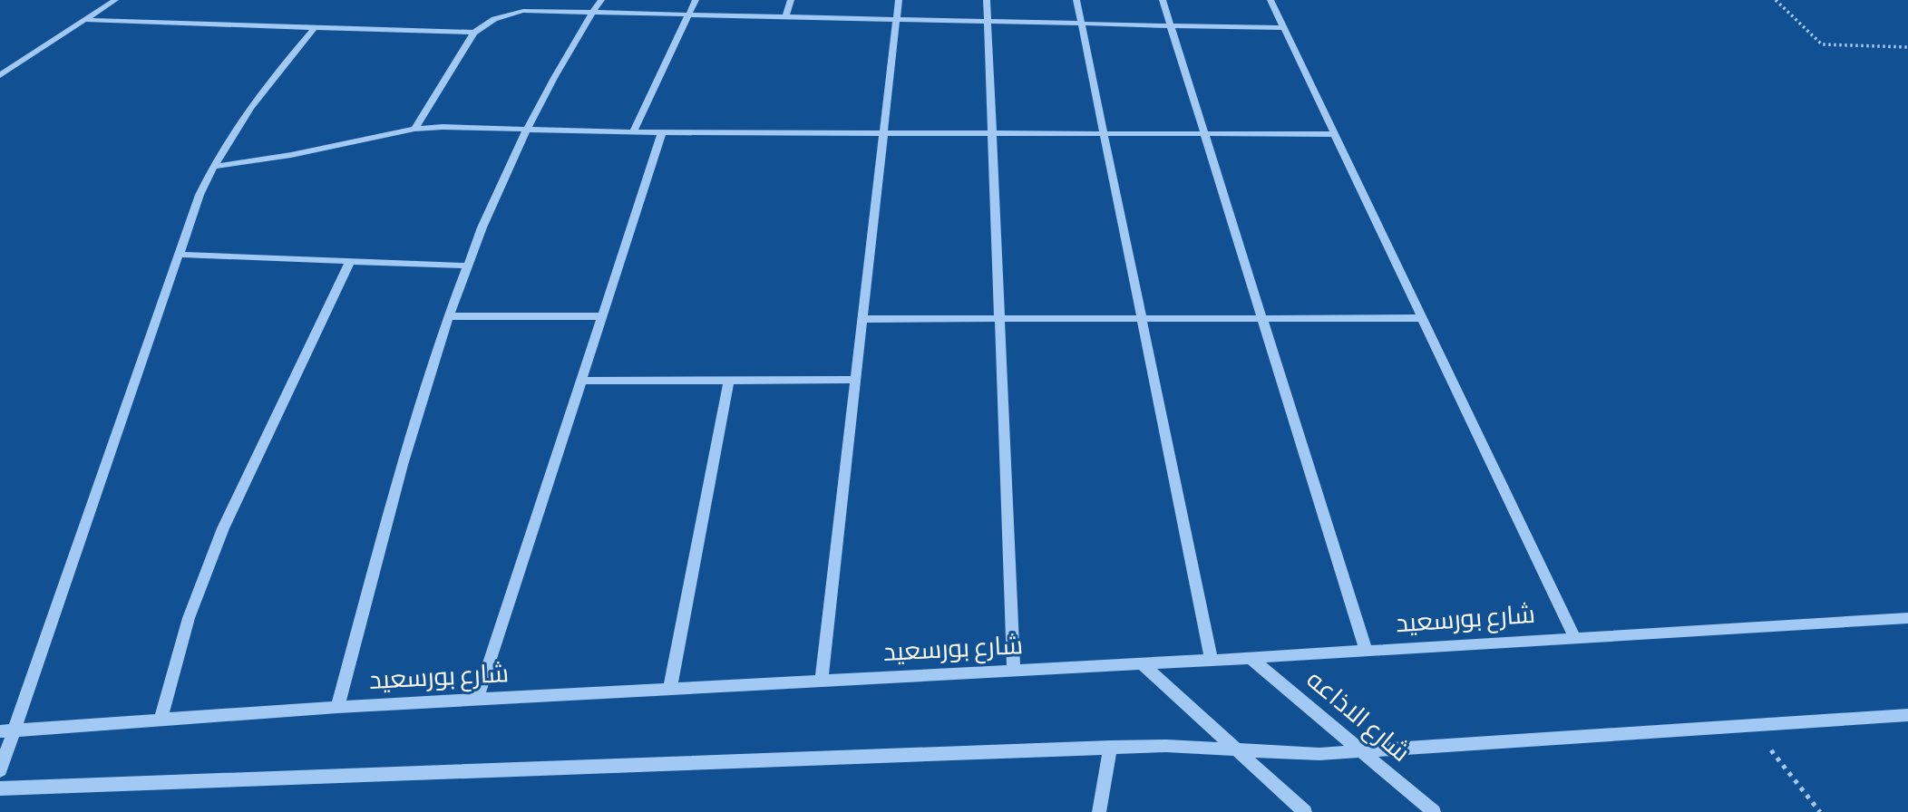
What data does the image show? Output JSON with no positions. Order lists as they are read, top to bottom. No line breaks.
{"streets":{"street":["شارع بورسعيد","شارع الاذاعه"]},"crossings":[["شارع بورسعيد","شارع الاذاعه"]]}
